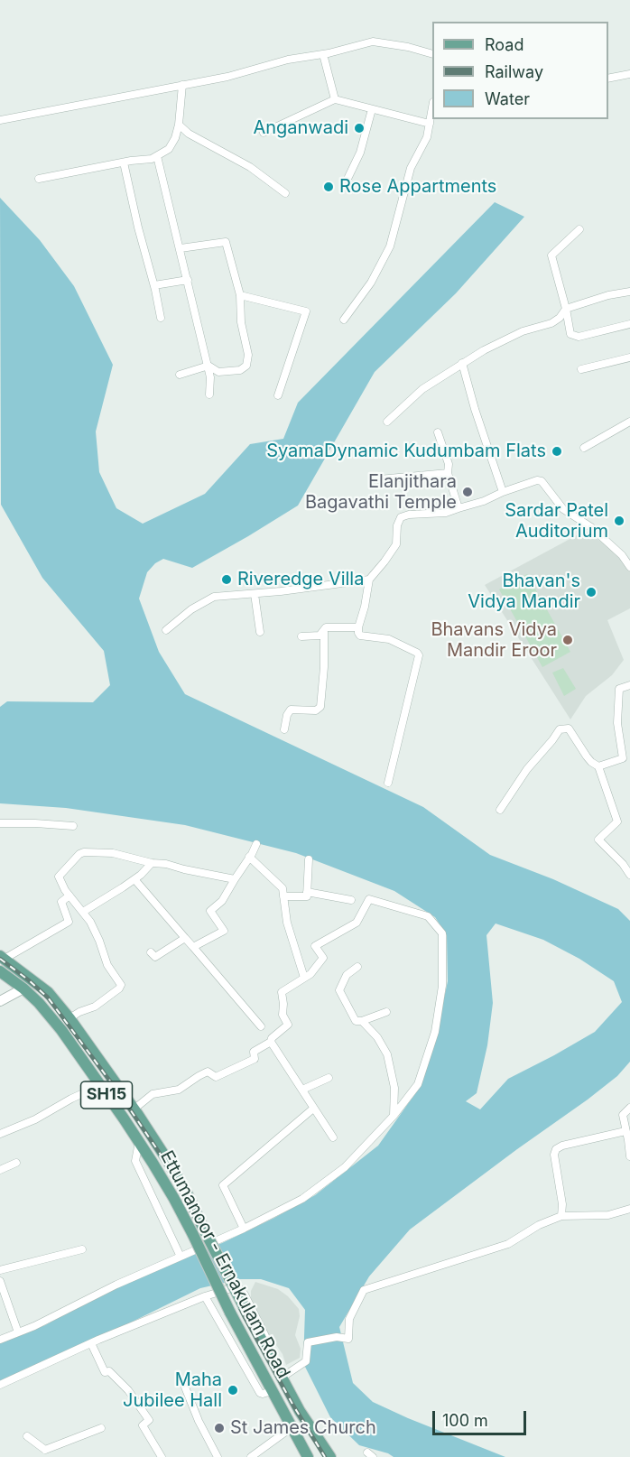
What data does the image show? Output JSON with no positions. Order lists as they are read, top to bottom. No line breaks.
{"streets":{"main road":["SH15","Ettumanoor - Ernakulam Road"]},"places":["Anganwadi","Rose Appartments","SyamaDynamic Kudumbam Flats","Elanjithara Bagavathi Temple","Sardar Patel Auditorium","Riveredge Villa","Bhavan's Vidya Mandir","Bhavans Vidya Mandir Eroor","Maha Jubilee Hall","St James Church"],"legend":["Road","Railway","Water"],"scale_bar":"100 m"}
